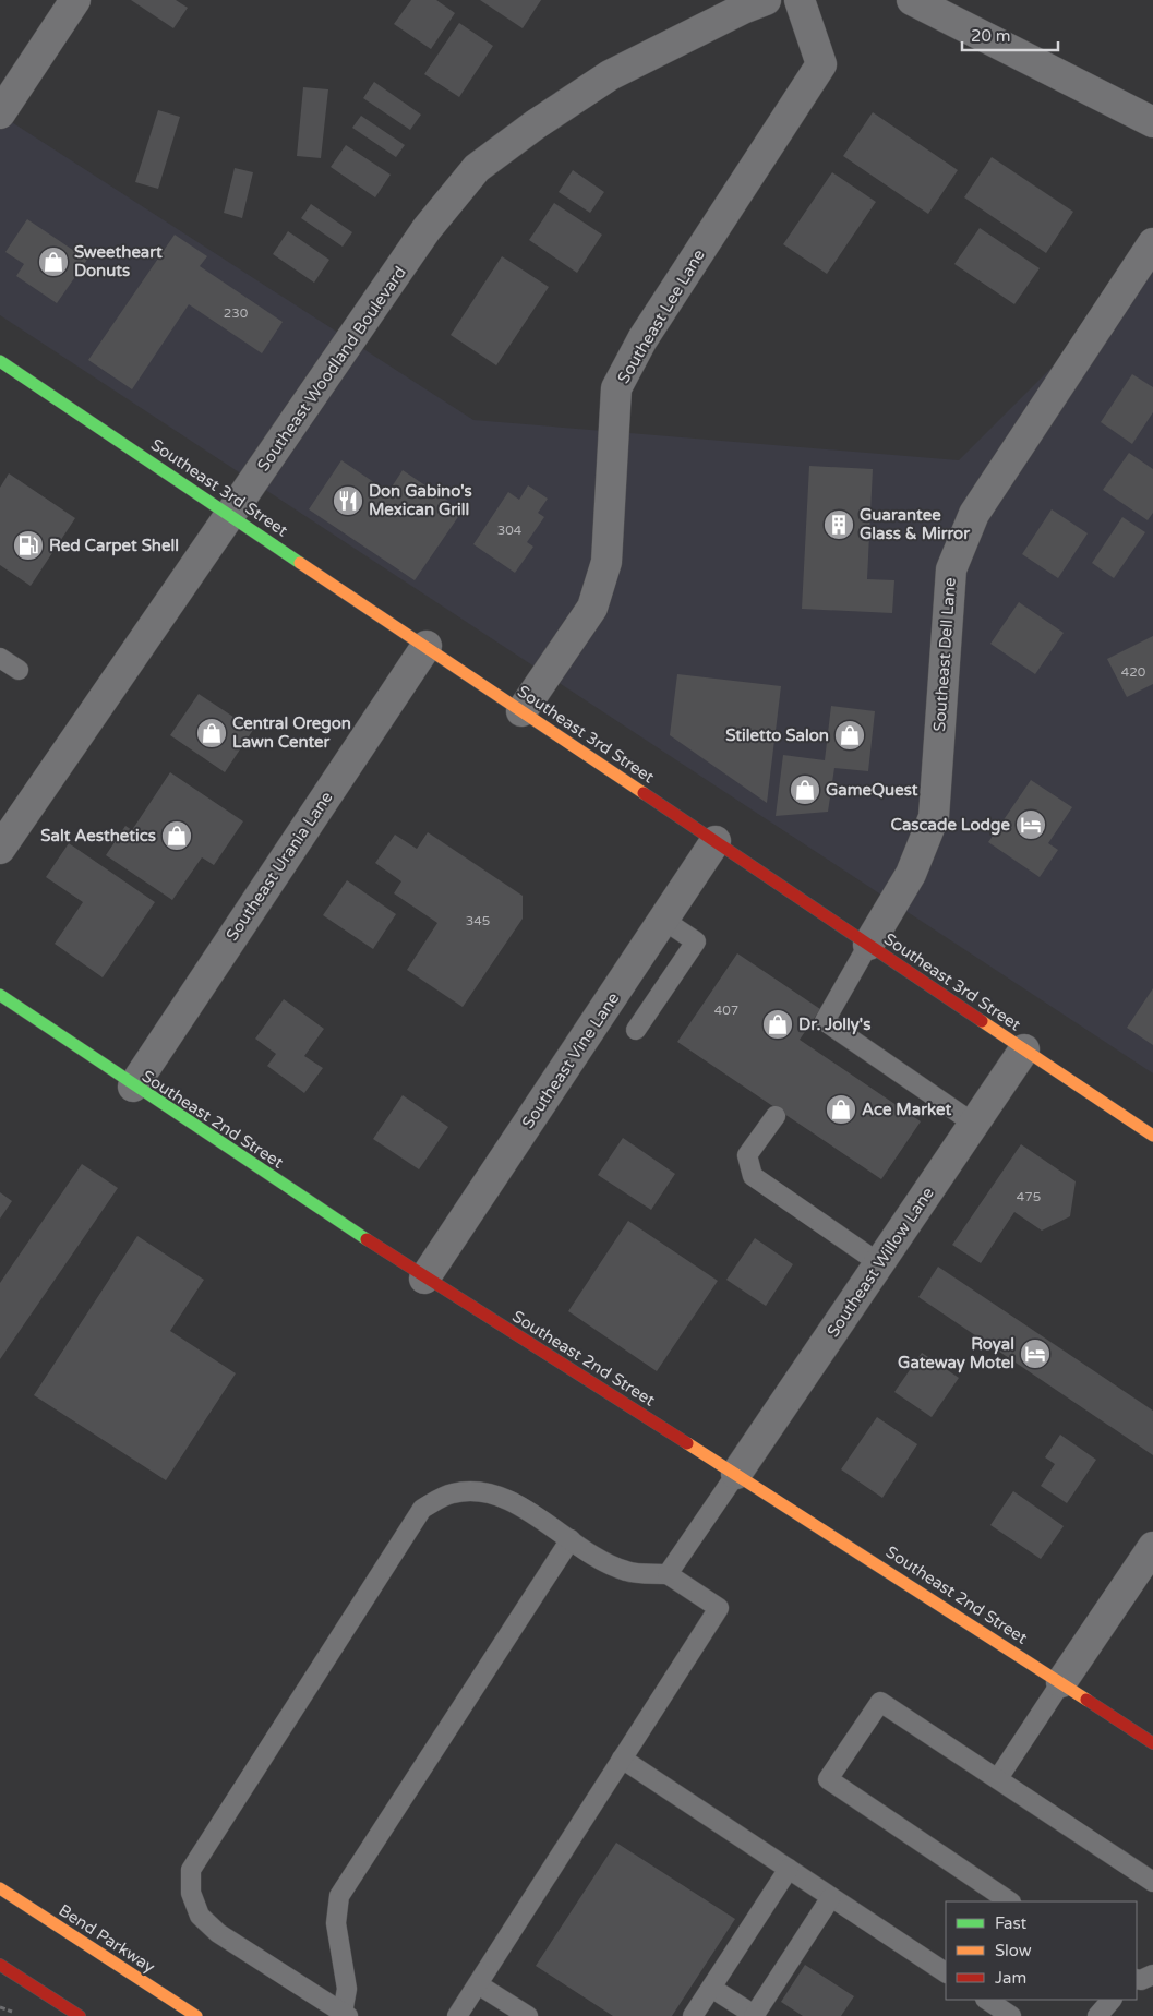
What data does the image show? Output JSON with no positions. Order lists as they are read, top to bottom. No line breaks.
{"streets":{"main road":["Southeast 3rd Street","Southeast 2nd Street","Bend Parkway"],"street":["Southeast Lee Lane","Southeast Woodland Boulevard","Southeast Dell Lane","Southeast Urania Lane","Southeast Vine Lane","Southeast Willow Lane"]},"crossings":[["Southeast Lee Lane","Southeast 3rd Street"],["Southeast Woodland Boulevard","Southeast 3rd Street"],["Southeast 3rd Street","Southeast Dell Lane"],["Southeast 3rd Street","Southeast Urania Lane"],["Southeast 3rd Street","Southeast Vine Lane"],["Southeast 3rd Street","Southeast Willow Lane"],["Southeast Urania Lane","Southeast 2nd Street"],["Southeast Vine Lane","Southeast 2nd Street"],["Southeast 2nd Street","Southeast Willow Lane"]],"places":{"shop":["Sweetheart Donuts","Central Oregon Lawn Center","Stiletto Salon","GameQuest","Salt Aesthetics","Dr. Jolly's","Ace Market"],"restaurant":["Don Gabino's Mexican Grill"],"building":["Guarantee Glass & Mirror"],"fuel station":["Red Carpet Shell"],"hotel":["Cascade Lodge","Royal Gateway Motel"]},"house_numbers":["230","304","420","345","407","475"],"legend":["Fast","Slow","Jam"],"scale_bar":"20 m"}
